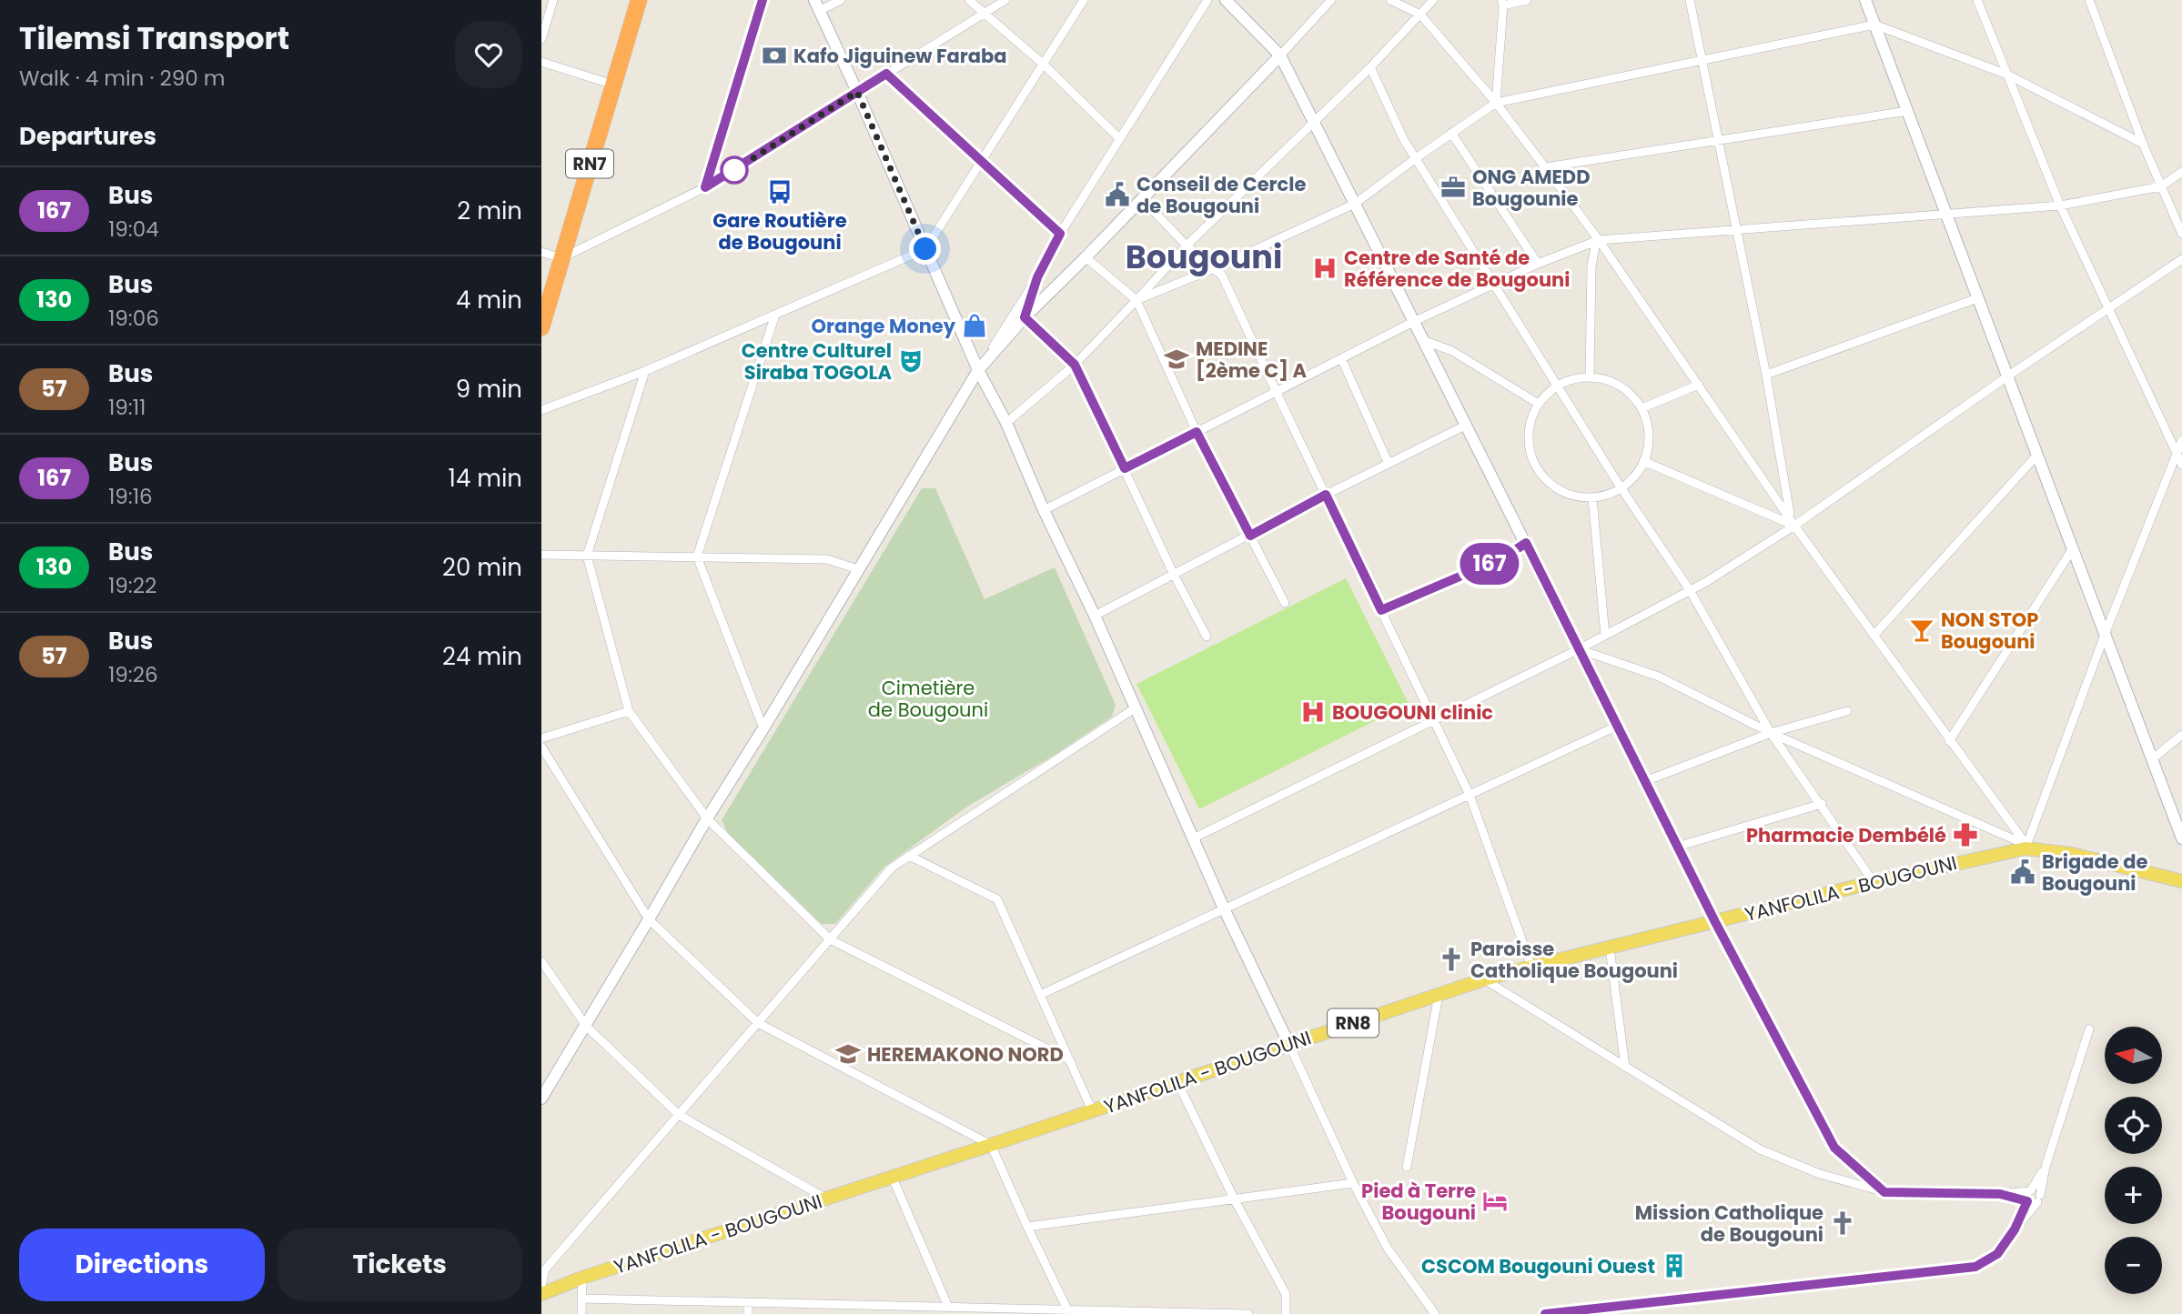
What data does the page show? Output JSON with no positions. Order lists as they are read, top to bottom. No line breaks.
{"streets":{"highway":["RN7"],"main road":["YANFOLILA - BOUGOUNI","RN8"]},"districts":["Bougouni"],"parks":["Cimetière de Bougouni"],"places":{"bank":["Kafo Jiguinew Faraba"],"office":["ONG AMEDD Bougounie"],"bus stop":["Gare Routière de Bougouni"],"public building":["Conseil de Cercle de Bougouni","Brigade de Bougouni"],"hospital":["Centre de Santé de Référence de Bougouni","BOUGOUNI clinic"],"shop":["Orange Money"],"school or university":["MEDINE [2ème C] A","HEREMAKONO NORD"],"theatre":["Centre Culturel Siraba TOGOLA"],"bar":["NON STOP Bougouni"],"pharmacy":["Pharmacie Dembélé"],"church":["Paroisse Catholique Bougouni","Mission Catholique de Bougouni"],"hotel":["Pied à Terre Bougouni"],"building":["CSCOM Bougouni Ouest"]},"lines":["bus line 167"],"north":"left","page":{"heading":[["Tilemsi Transport","Walk · 4 min · 290 m"],"Departures"],"on_map":"167","list":[{"mark":"167","name":"Bus","note":"19:04","value":"2 min"},{"mark":"130","name":"Bus","note":"19:06","value":"4 min"},{"mark":"57","name":"Bus","note":"19:11","value":"9 min"},{"mark":"167","name":"Bus","note":"19:16","value":"14 min"},{"mark":"130","name":"Bus","note":"19:22","value":"20 min"},{"mark":"57","name":"Bus","note":"19:26","value":"24 min"}],"map_buttons":["+","−"],"buttons":["Directions","Tickets"]}}
